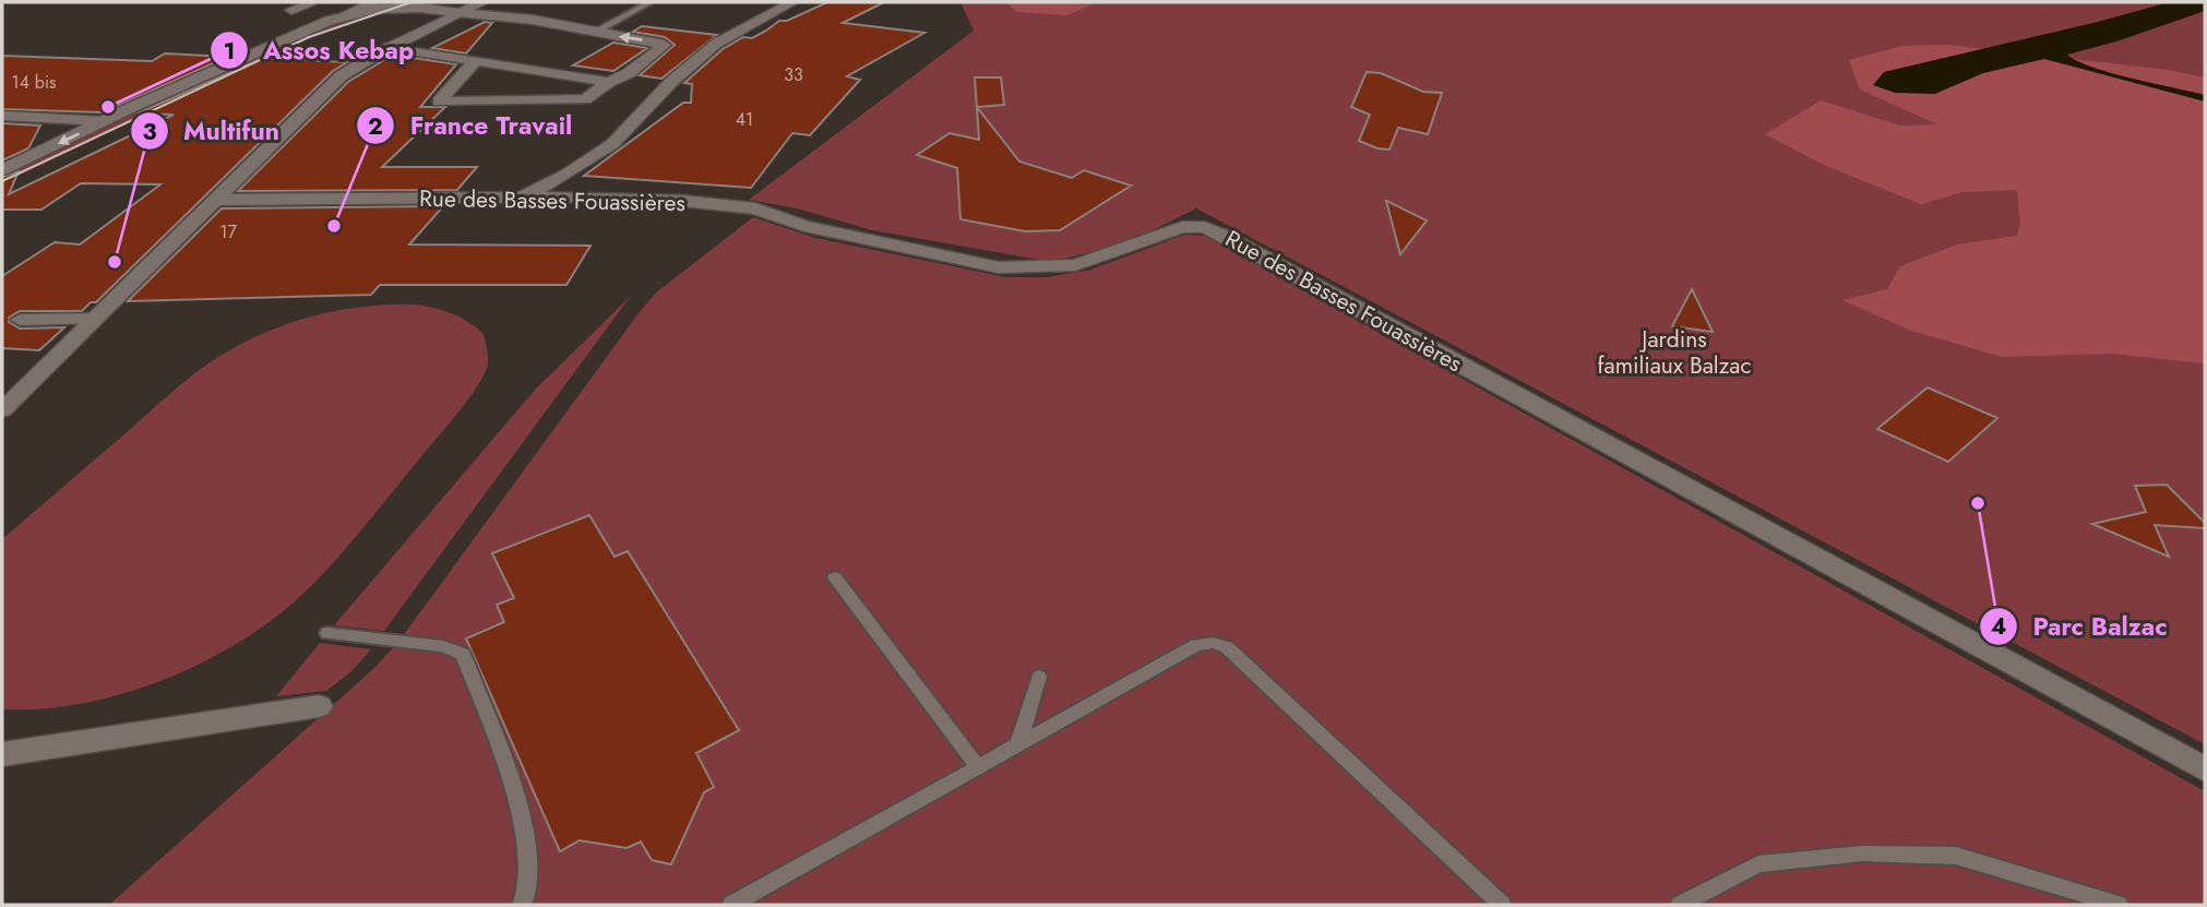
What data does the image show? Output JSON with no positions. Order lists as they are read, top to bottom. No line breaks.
{"streets":{"street":["Rue des Basses Fouassières"]},"parks":["Jardins familiaux Balzac"],"places":["Assos Kebap","France Travail","Multifun","Parc Balzac"],"house_numbers":["33","14 bis","41","17"]}
